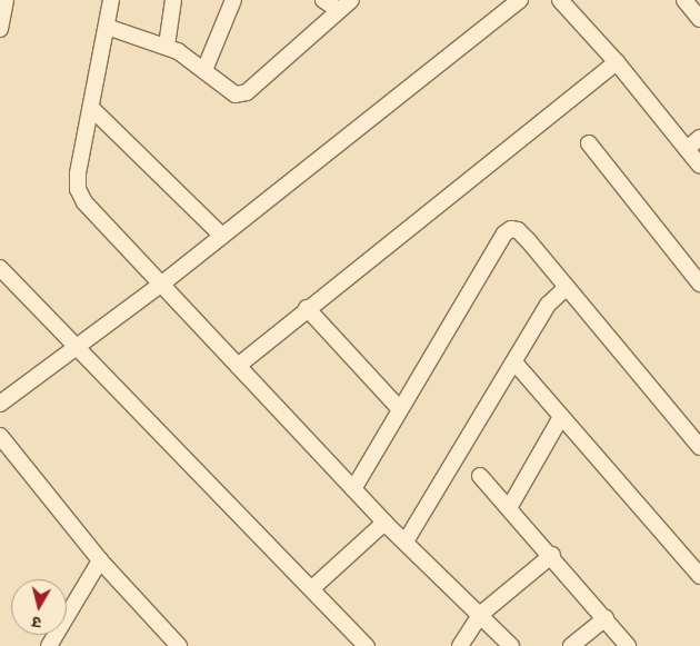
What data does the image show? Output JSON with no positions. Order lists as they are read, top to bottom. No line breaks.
{"north":"bottom"}
